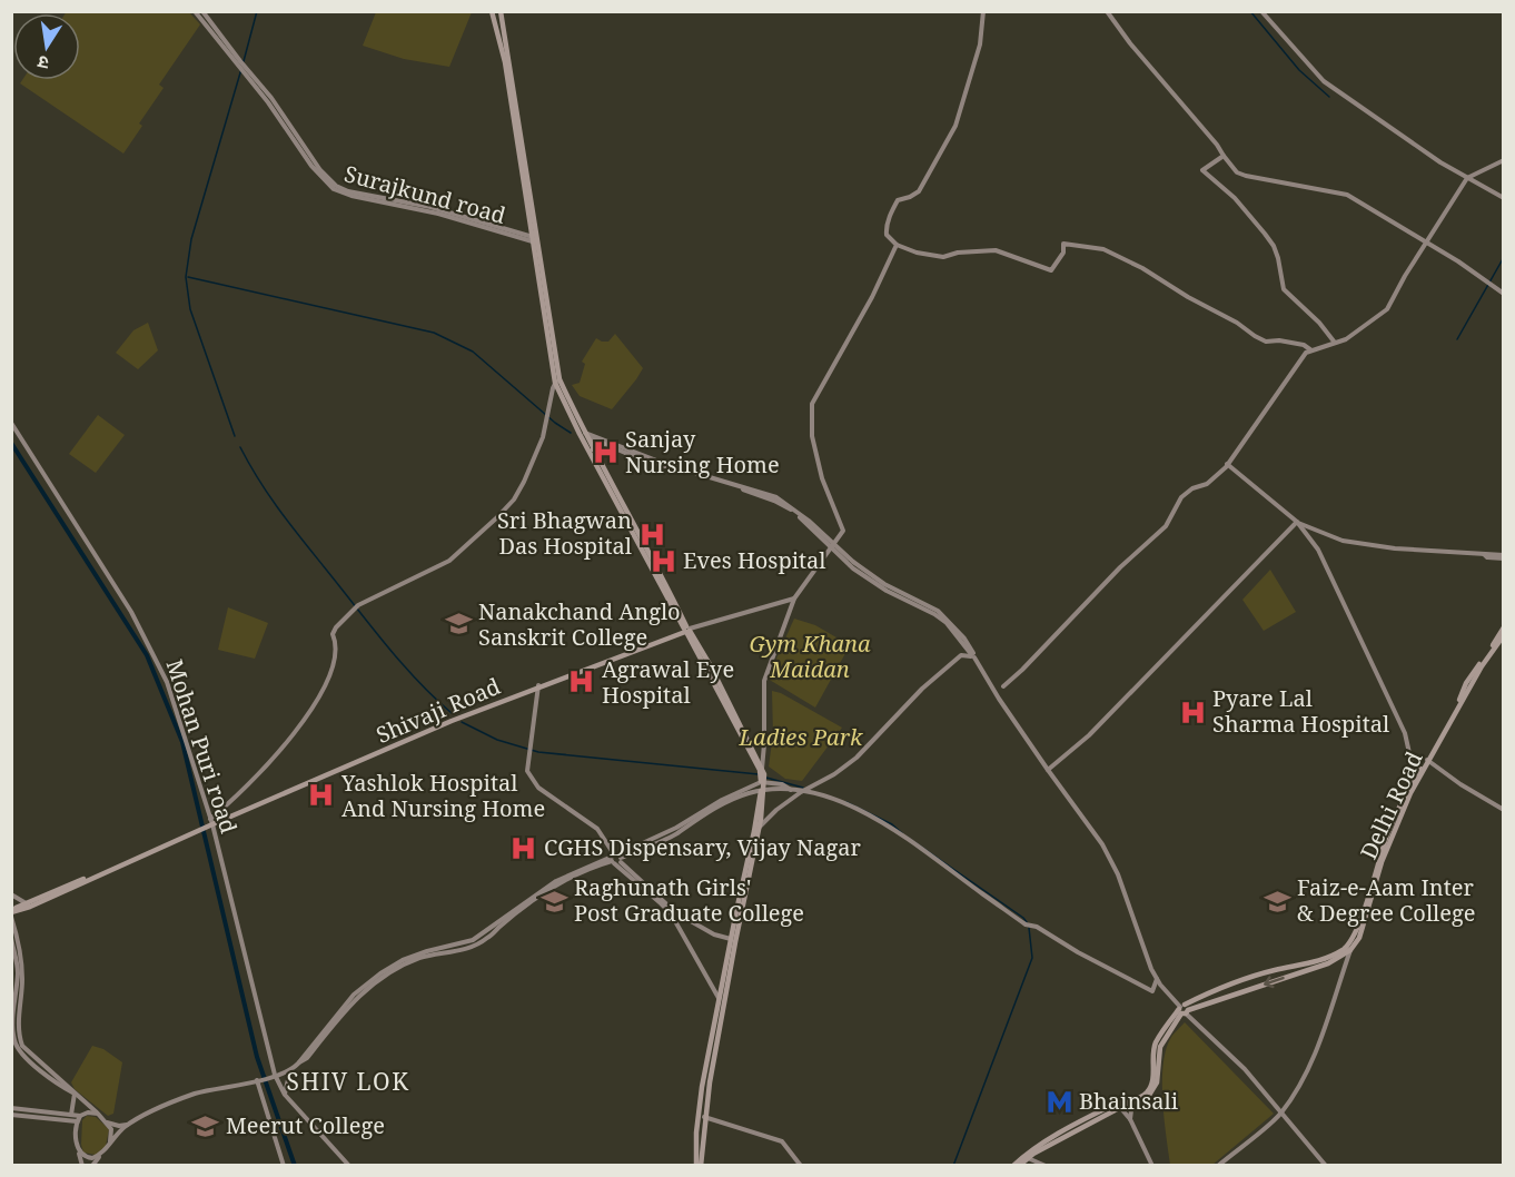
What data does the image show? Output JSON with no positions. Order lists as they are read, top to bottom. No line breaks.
{"streets":{"main road":["Shivaji Road","Delhi Road"],"street":["Surajkund road","Mohan Puri road"]},"crossings":[["Shivaji Road","Mohan Puri road"]],"districts":["SHIV LOK"],"parks":["Gym Khana Maidan","Ladies Park"],"places":{"hospital":["Sanjay Nursing Home","Sri Bhagwan Das Hospital","Eves Hospital","Agrawal Eye Hospital","Pyare Lal Sharma Hospital","Yashlok Hospital And Nursing Home","CGHS Dispensary, Vijay Nagar"],"school or university":["Nanakchand Anglo Sanskrit College","Raghunath Girls' Post Graduate College","Faiz-e-Aam Inter & Degree College","Meerut College"],"metro station":["Bhainsali"]},"north":"bottom"}
